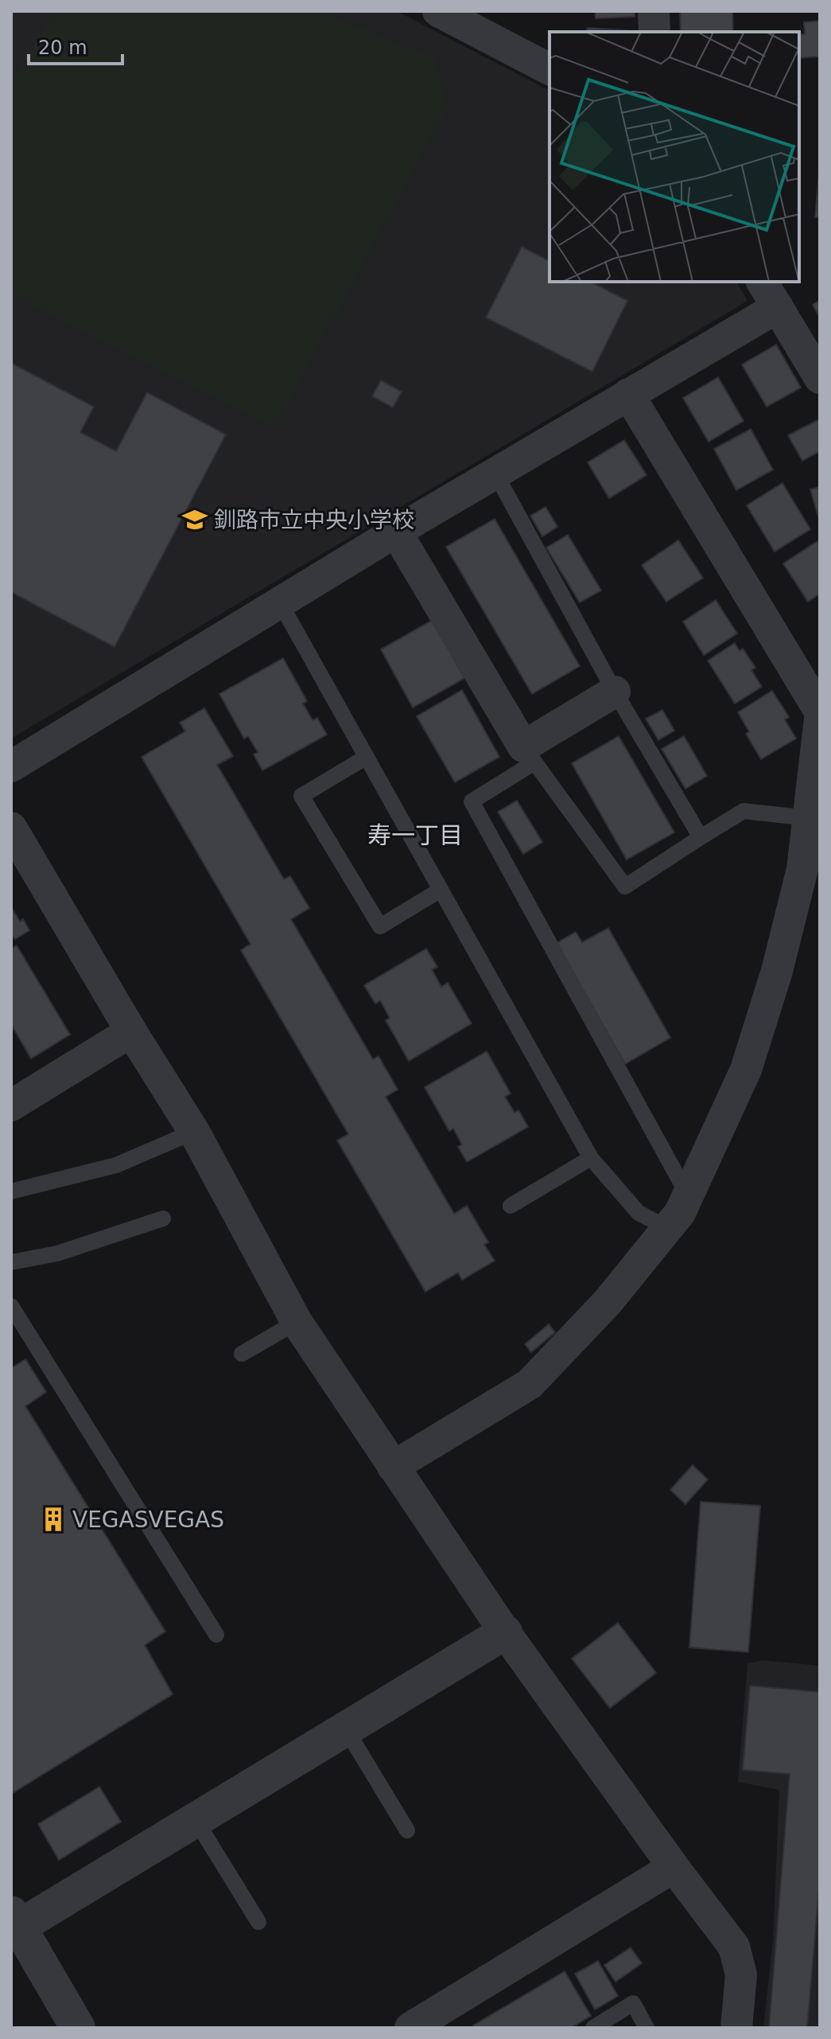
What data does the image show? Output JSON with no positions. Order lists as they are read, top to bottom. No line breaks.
{"districts":["寿一丁目"],"places":{"school or university":["釧路市立中央小学校"],"building":["VEGASVEGAS"]},"scale_bar":"20 m"}
